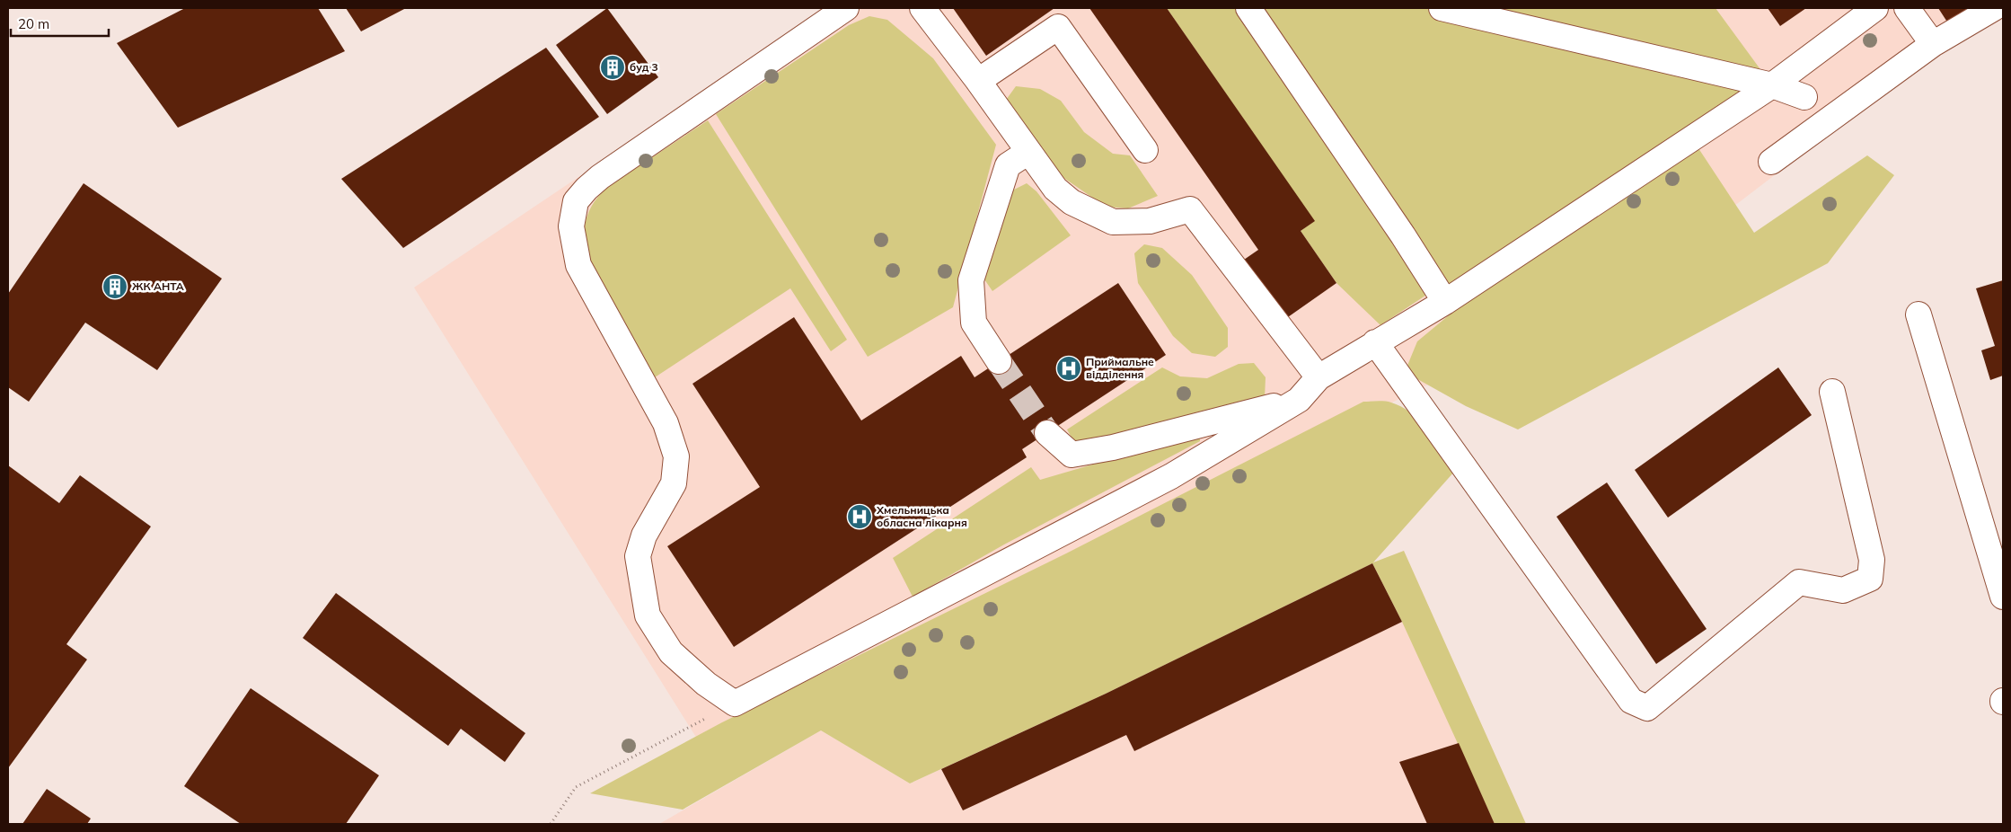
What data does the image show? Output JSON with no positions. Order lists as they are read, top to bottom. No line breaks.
{"places":{"building":["буд 3","ЖК АНТА"],"hospital":["Приймальне відділення","Хмельницька обласна лікарня"]},"scale_bar":"20 m"}
